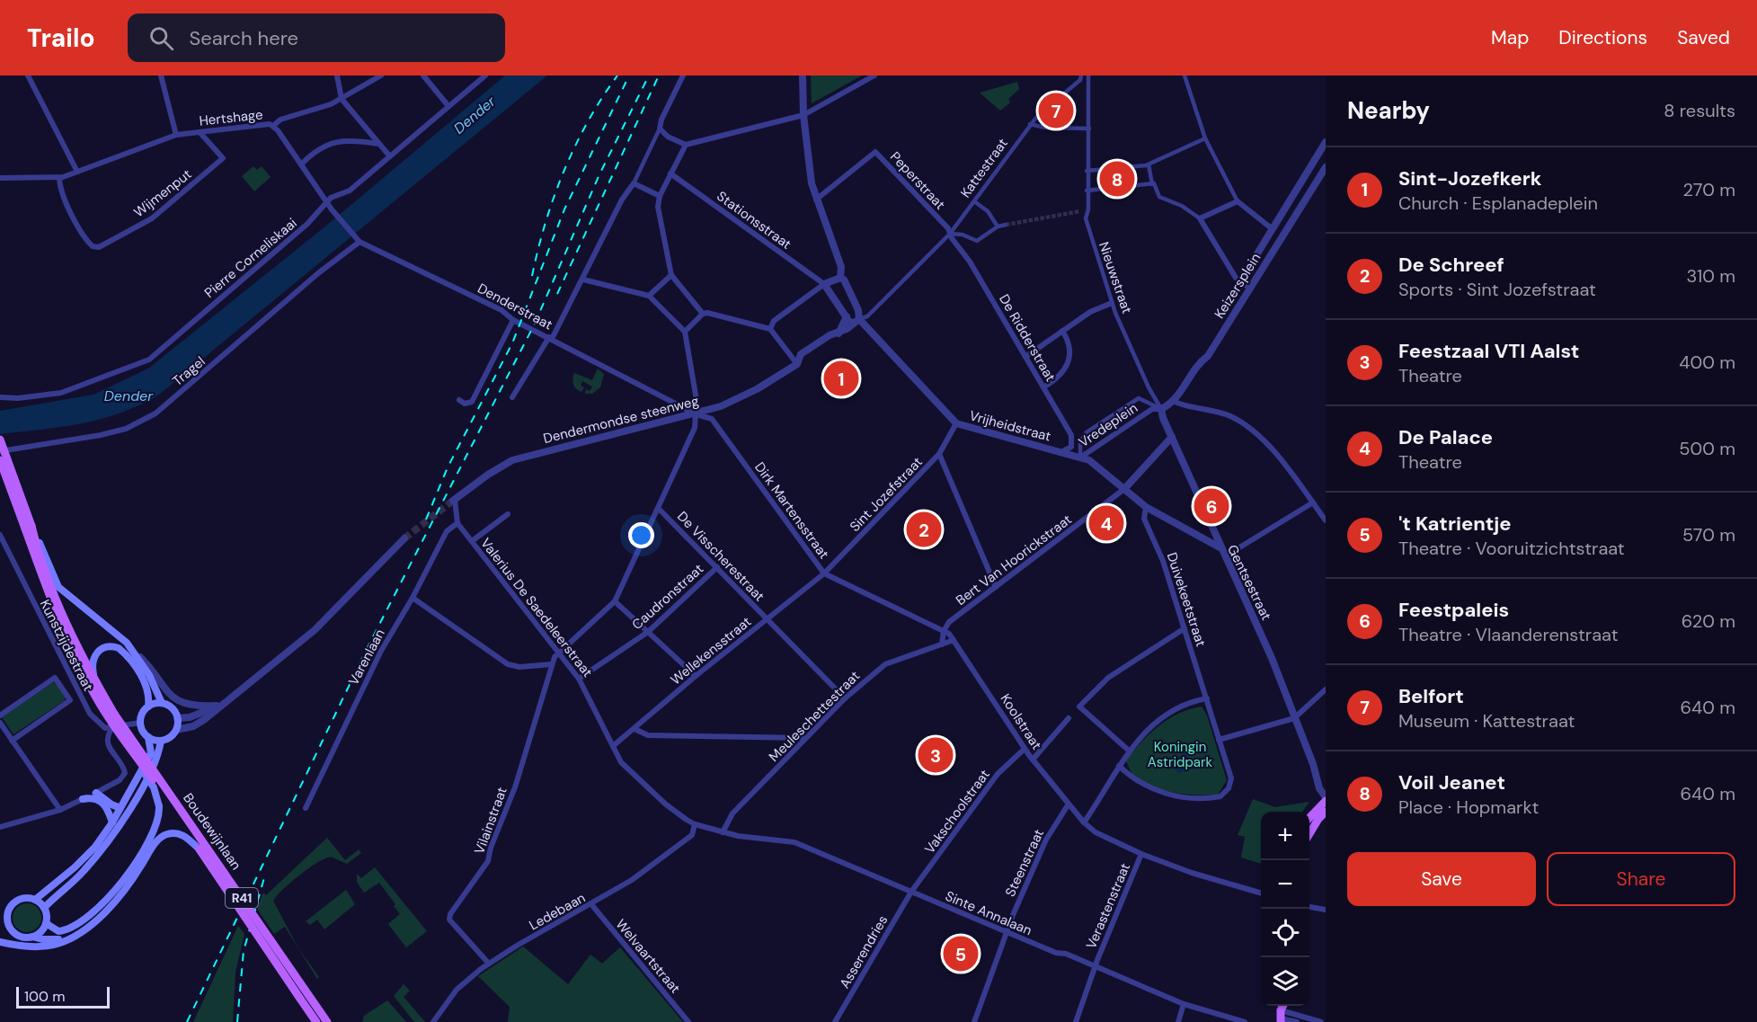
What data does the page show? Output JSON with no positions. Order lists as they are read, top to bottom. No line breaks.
{"streets":{"main road":["Boudewijnlaan","R41"],"street":["Hertshage","Kattestraat","Peperstraat","Wijmenput","Stationsstraat","Pierre Corneliskaai","Nieuwstraat","Keizersplein","Denderstraat","De Ridderstraat","Tragel","Dendermondse steenweg","Vredeplein","Vrijheidstraat","Sint Jozefstraat","Dirk Martensstraat","De Visscherestraat","Bert Van Hoorickstraat","Gentsestraat","Caudronstraat","Duivekeetstraat","Valerius De Saedeleerstraat","Kunstzijdestraat","Wellekensstraat","Varenlaan","Meuleschettestraat","Koolstraat","Vakschoolstraat","Vilainstraat","Steenstraat","Verastenstraat","Ledebaan","Sinte Annalaan","Asserendries","Welvaartstraat"]},"crossings":[["Hertshage","Wijmenput"],["Hertshage","Denderstraat"],["Kattestraat","Peperstraat"],["Kattestraat","De Ridderstraat"],["Kattestraat","Dendermondse steenweg"],["Kattestraat","Vrijheidstraat"],["Peperstraat","De Ridderstraat"],["Stationsstraat","Vrijheidstraat"],["Pierre Corneliskaai","Denderstraat"],["Nieuwstraat","Keizersplein"],["Nieuwstraat","Vredeplein"],["Keizersplein","Vredeplein"],["Denderstraat","Tragel"],["Denderstraat","Dendermondse steenweg"],["Denderstraat","Dirk Martensstraat"],["De Ridderstraat","Vrijheidstraat"],["Dendermondse steenweg","Vrijheidstraat"],["Dendermondse steenweg","Dirk Martensstraat"],["Vredeplein","Vrijheidstraat"],["Vrijheidstraat","Sint Jozefstraat"],["Vrijheidstraat","Bert Van Hoorickstraat"],["Vrijheidstraat","Gentsestraat"],["Sint Jozefstraat","Dirk Martensstraat"],["Sint Jozefstraat","Wellekensstraat"],["Dirk Martensstraat","Bert Van Hoorickstraat"],["Dirk Martensstraat","Wellekensstraat"],["Dirk Martensstraat","Koolstraat"],["De Visscherestraat","Caudronstraat"],["De Visscherestraat","Wellekensstraat"],["De Visscherestraat","Meuleschettestraat"],["Bert Van Hoorickstraat","Gentsestraat"],["Bert Van Hoorickstraat","Koolstraat"],["Gentsestraat","Duivekeetstraat"],["Caudronstraat","Valerius De Saedeleerstraat"],["Valerius De Saedeleerstraat","Wellekensstraat"],["Valerius De Saedeleerstraat","Varenlaan"],["Valerius De Saedeleerstraat","Meuleschettestraat"],["Valerius De Saedeleerstraat","Ledebaan"],["Valerius De Saedeleerstraat","Sinte Annalaan"],["Meuleschettestraat","Koolstraat"],["Meuleschettestraat","Sinte Annalaan"],["Koolstraat","Vakschoolstraat"],["Koolstraat","Steenstraat"],["Koolstraat","Verastenstraat"],["Vakschoolstraat","Sinte Annalaan"],["Vakschoolstraat","Asserendries"],["Vilainstraat","Ledebaan"],["Boudewijnlaan","R41"],["Steenstraat","Sinte Annalaan"],["Verastenstraat","Sinte Annalaan"],["Ledebaan","Welvaartstraat"],["Sinte Annalaan","Asserendries"]],"water":["Dender"],"parks":["Koningin Astridpark"],"scale_bar":"100 m","page":{"header":"Trailo","search":"Search here","nav":["Map","Directions","Saved"],"heading":["Nearby","8 results"],"pins":["7","8","1","6","4","2","3","5"],"list":[{"mark":"1","name":"Sint-Jozefkerk","note":"Church · Esplanadeplein","value":"270 m"},{"mark":"2","name":"De Schreef","note":"Sports · Sint Jozefstraat","value":"310 m"},{"mark":"3","name":"Feestzaal VTI Aalst","note":"Theatre","value":"400 m"},{"mark":"4","name":"De Palace","note":"Theatre","value":"500 m"},{"mark":"5","name":"'t Katrientje","note":"Theatre · Vooruitzichtstraat","value":"570 m"},{"mark":"6","name":"Feestpaleis","note":"Theatre · Vlaanderenstraat","value":"620 m"},{"mark":"7","name":"Belfort","note":"Museum · Kattestraat","value":"640 m"},{"mark":"8","name":"Voil Jeanet","note":"Place · Hopmarkt","value":"640 m"}],"map_buttons":["+","−"],"buttons":["Save","Share"],"scale":"100 m"}}
